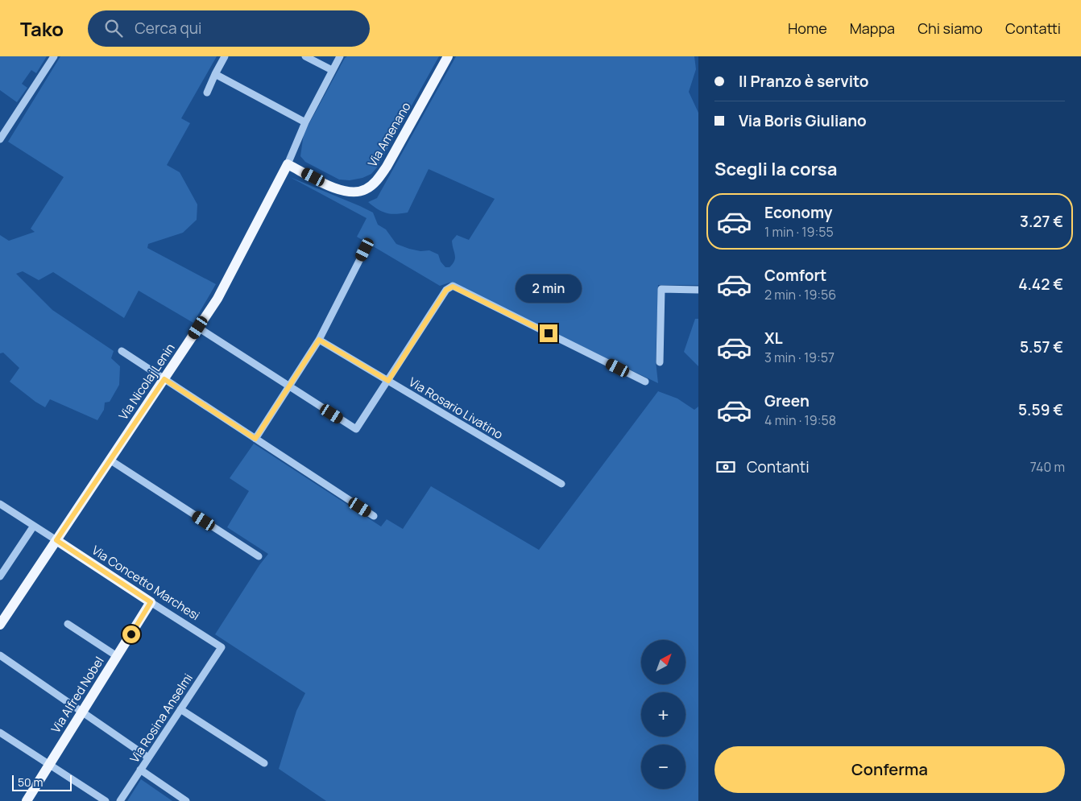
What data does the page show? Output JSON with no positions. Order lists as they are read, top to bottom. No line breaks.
{"streets":{"main road":["Via Amenano","Via Nicolaj Lenin","Via Concetto Marchesi","Via Alfred Nobel"],"street":["Via Rosario Livatino","Via Rosina Anselmi"]},"crossings":[["Via Amenano","Via Nicolaj Lenin"],["Via Nicolaj Lenin","Via Concetto Marchesi"],["Via Concetto Marchesi","Via Alfred Nobel"],["Via Concetto Marchesi","Via Rosina Anselmi"]],"scale_bar":"50 m","north":"top right","page":{"header":"Tako","search":"Cerca qui","nav":["Home","Mappa","Chi siamo","Contatti"],"banner":["Il Pranzo è servito","Via Boris Giuliano"],"heading":"Scegli la corsa","list":[{"name":"Economy","note":"1 min · 19:55","value":"3.27 €"},{"name":"Comfort","note":"2 min · 19:56","value":"4.42 €"},{"name":"XL","note":"3 min · 19:57","value":"5.57 €"},{"name":"Green","note":"4 min · 19:58","value":"5.59 €"}],"bubble":"2 min","pay":["Contanti","740 m"],"map_buttons":["+","−"],"buttons":"Conferma","scale":"50 m"}}
